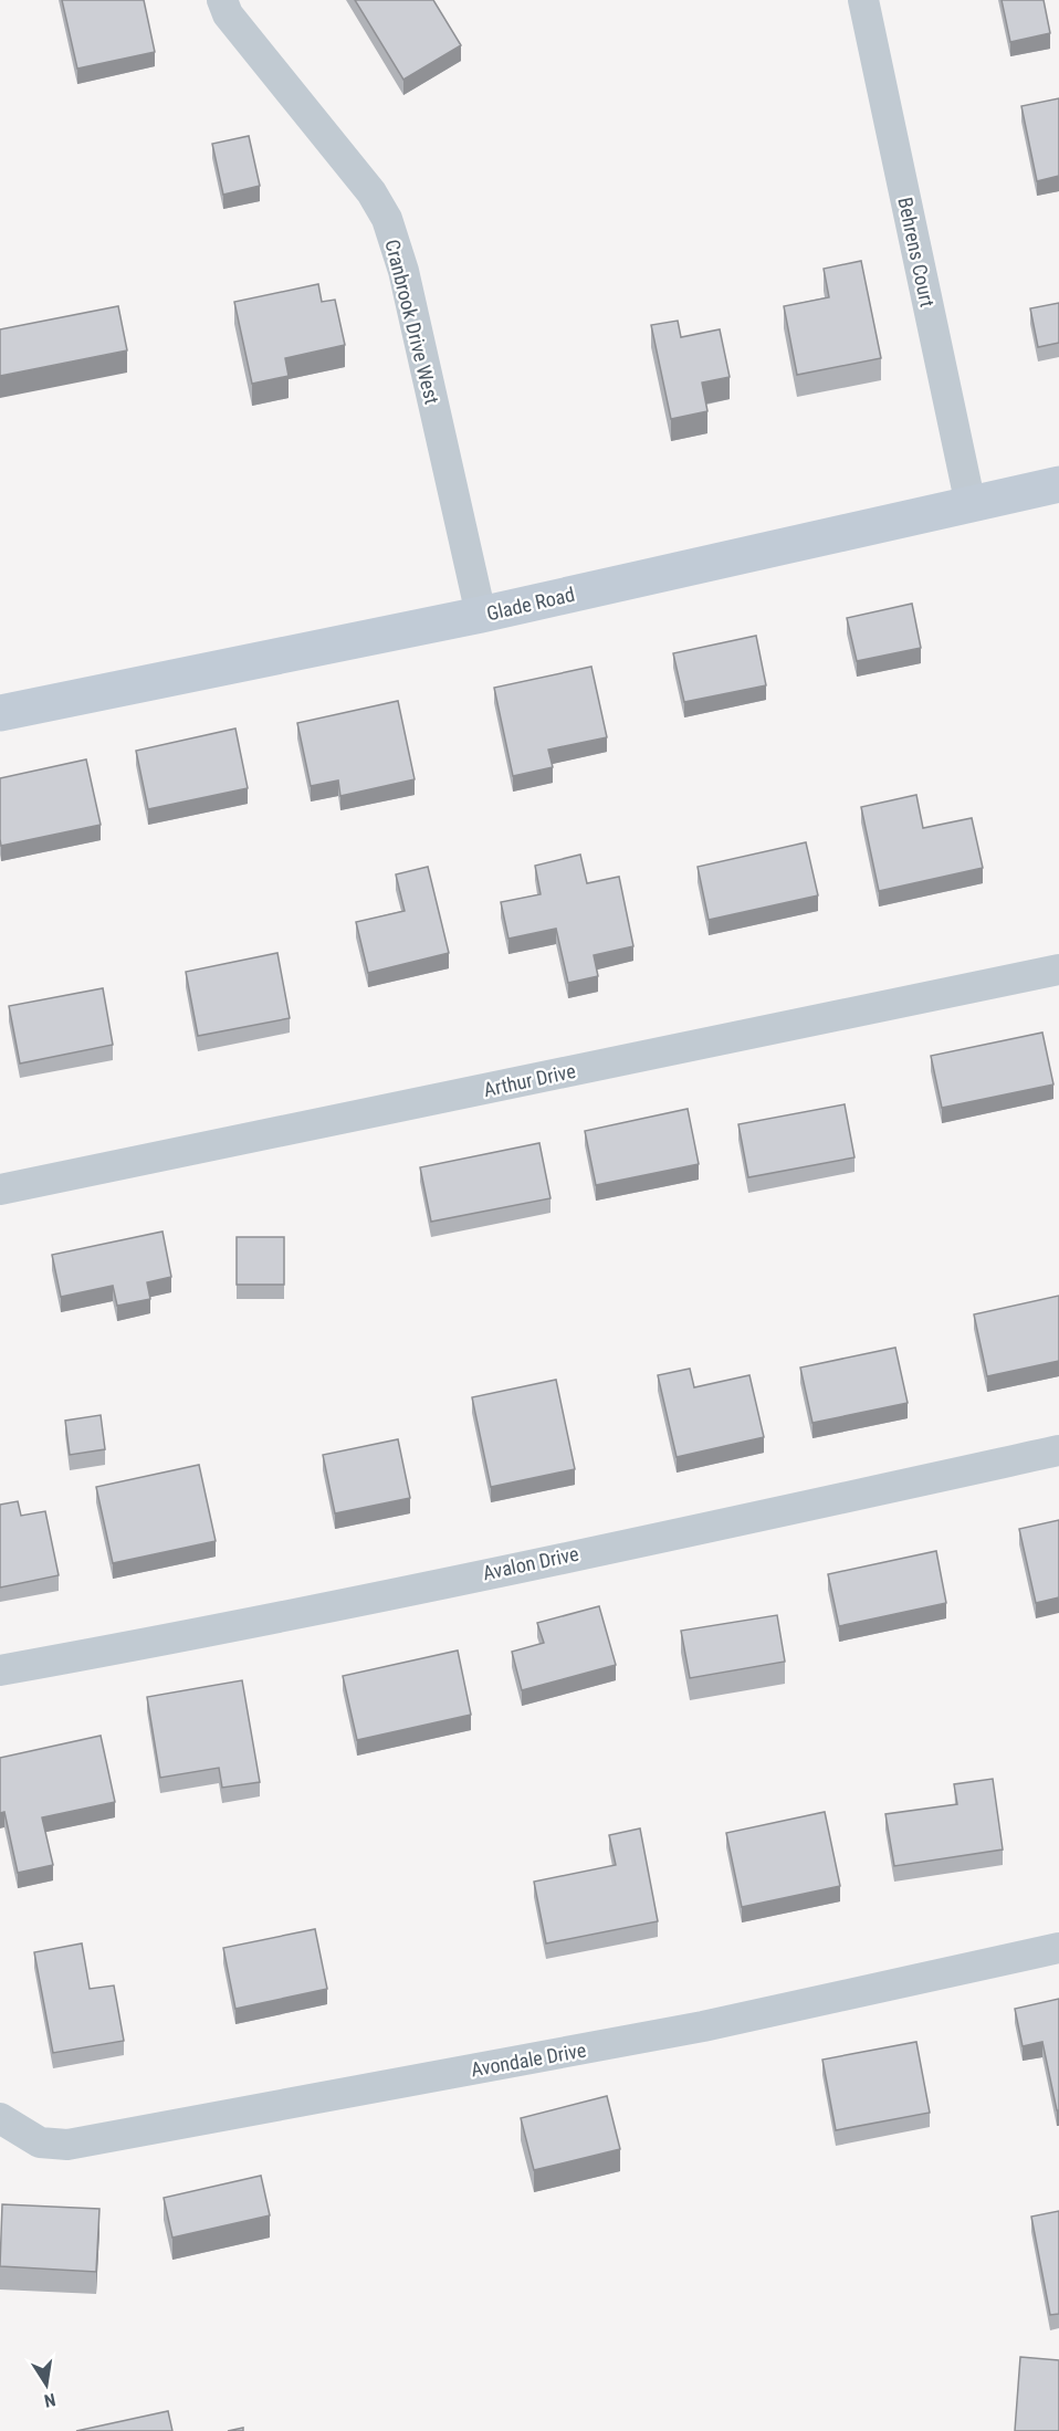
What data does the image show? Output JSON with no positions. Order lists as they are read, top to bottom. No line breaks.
{"streets":{"main road":["Glade Road"],"street":["Behrens Court","Cranbrook Drive West","Arthur Drive","Avalon Drive","Avondale Drive"]},"crossings":[["Behrens Court","Glade Road"],["Cranbrook Drive West","Glade Road"]],"north":"bottom"}
